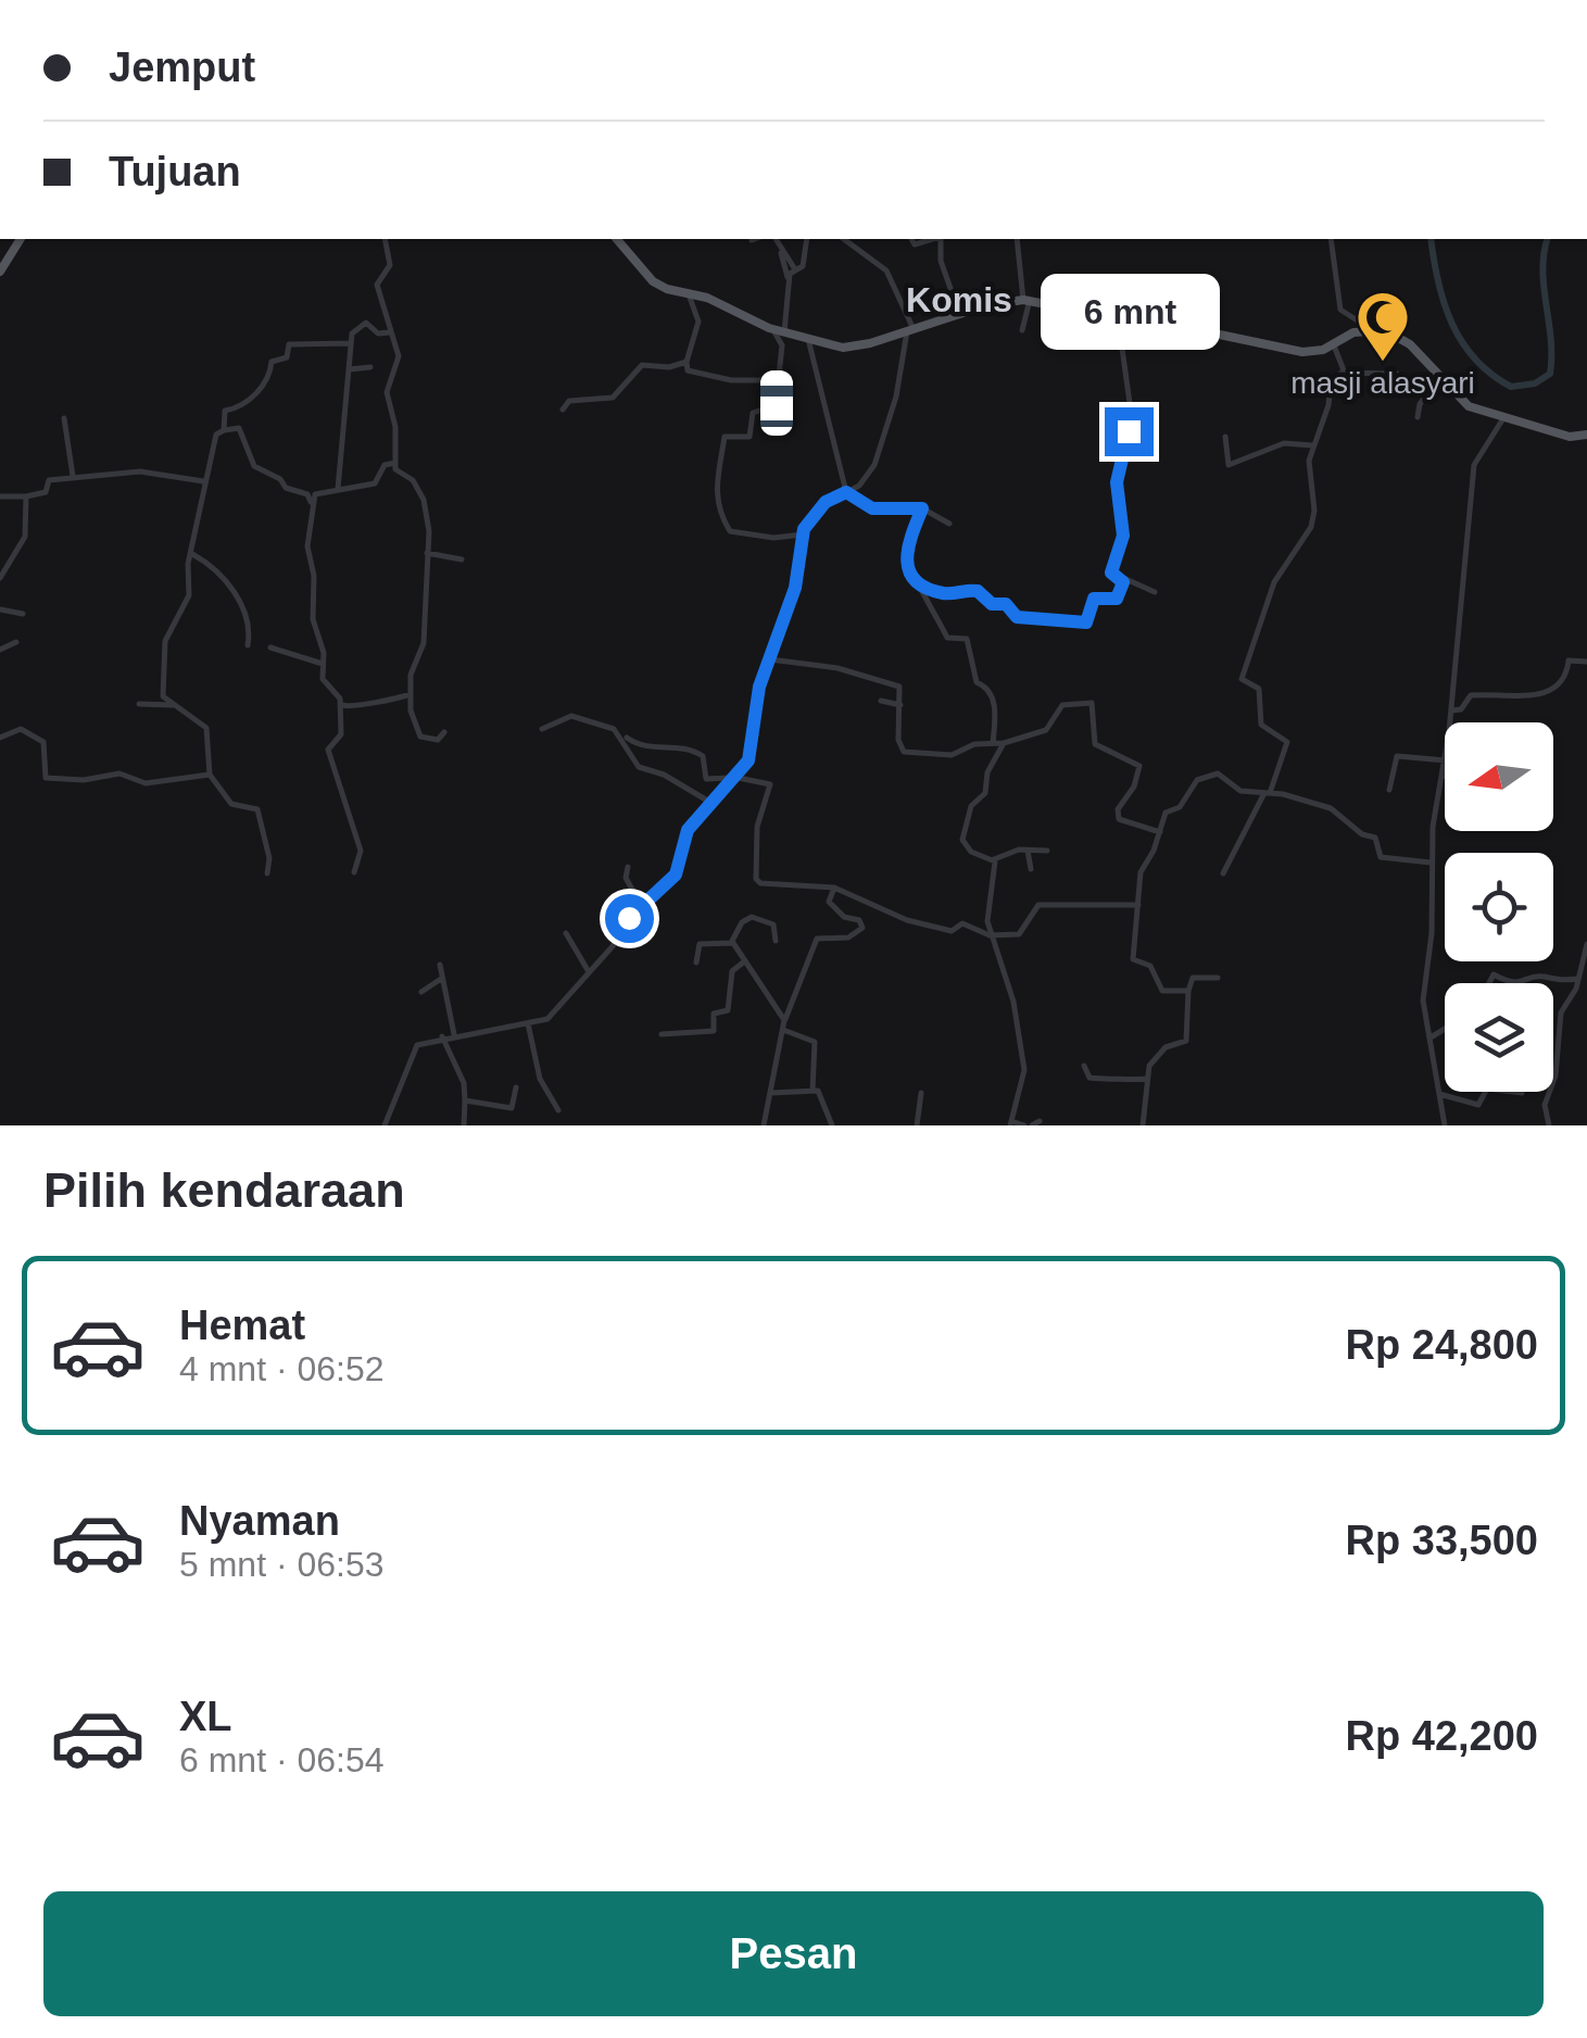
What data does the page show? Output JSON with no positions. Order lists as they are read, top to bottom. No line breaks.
{"districts":["Komis"],"places":{"mosque":["masji alasyari"]},"north":"left","page":{"banner":["Jemput","Tujuan"],"bubble":"6 mnt","heading":"Pilih kendaraan","list":[{"name":"Hemat","note":"4 mnt · 06:52","value":"Rp 24,800"},{"name":"Nyaman","note":"5 mnt · 06:53","value":"Rp 33,500"},{"name":"XL","note":"6 mnt · 06:54","value":"Rp 42,200"}],"buttons":"Pesan"}}
